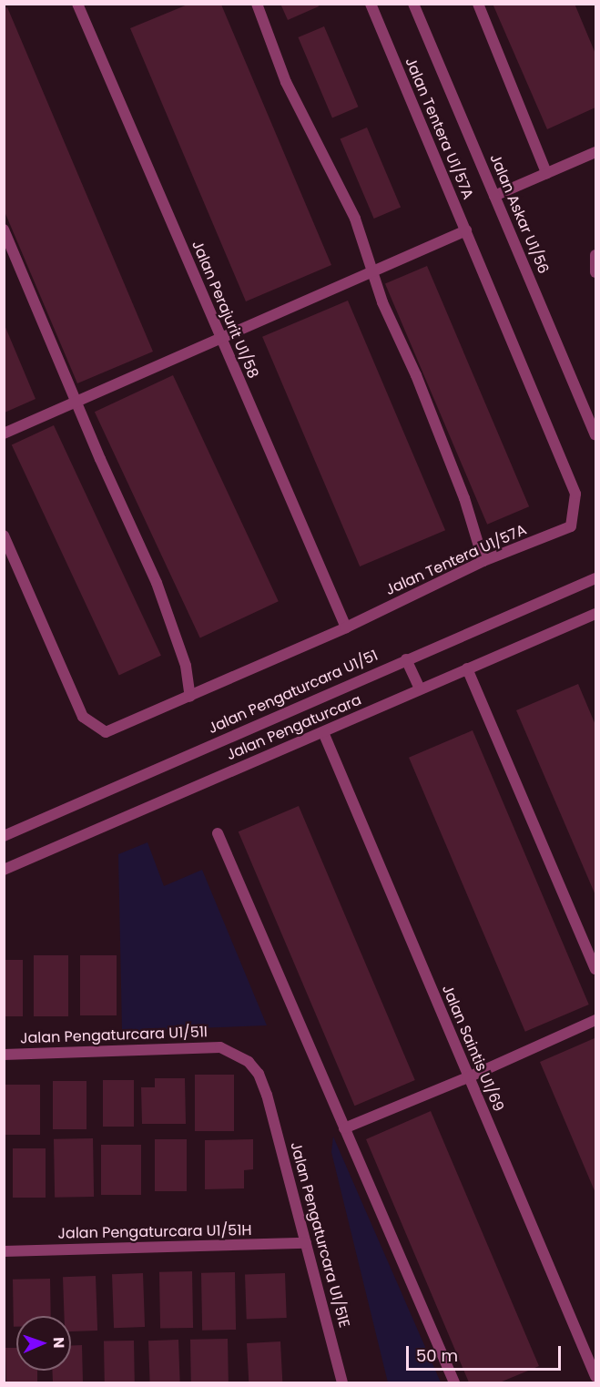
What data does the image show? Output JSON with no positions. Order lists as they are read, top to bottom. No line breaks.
{"streets":{"street":["Jalan Tentera U1/57A","Jalan Askar U1/56","Jalan Perajurit U1/58","Jalan Pengaturcara U1/51","Jalan Pengaturcara","Jalan Pengaturcara U1/51I","Jalan Saintis U1/69","Jalan Pengaturcara U1/51H","Jalan Pengaturcara U1/51E"]},"crossings":[["Jalan Tentera U1/57A","Jalan Perajurit U1/58"],["Jalan Pengaturcara","Jalan Saintis U1/69"],["Jalan Pengaturcara U1/51I","Jalan Pengaturcara U1/51E"],["Jalan Pengaturcara U1/51H","Jalan Pengaturcara U1/51E"]],"scale_bar":"50 m","north":"right"}
